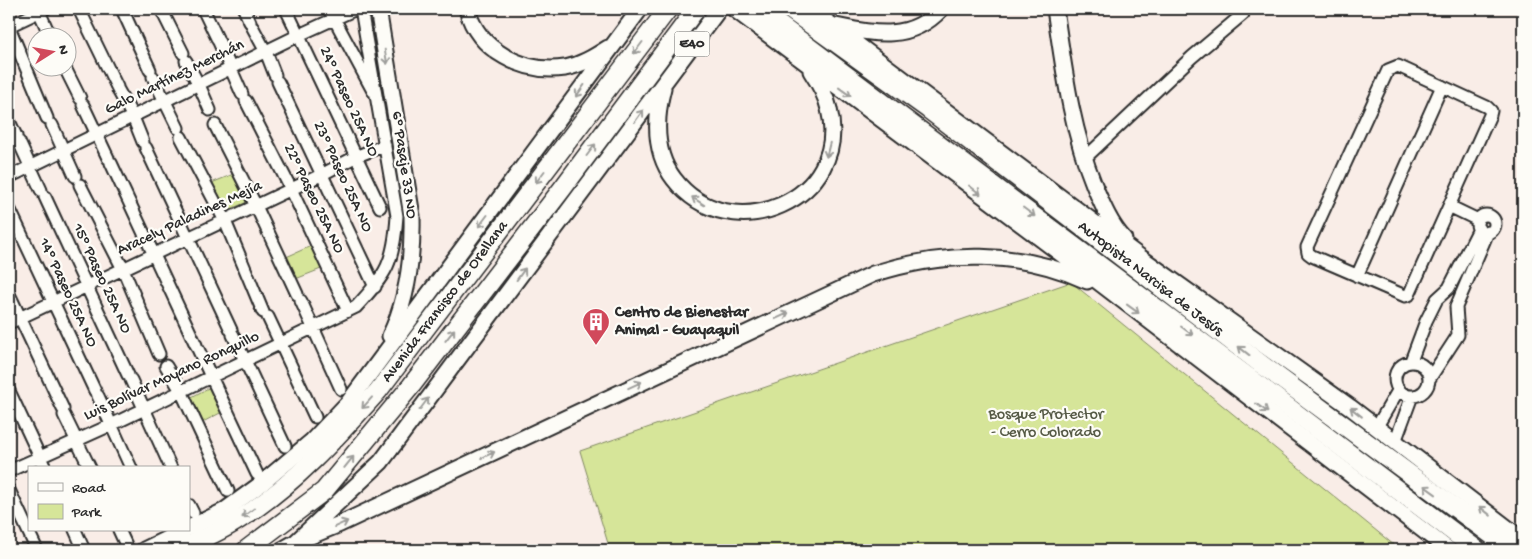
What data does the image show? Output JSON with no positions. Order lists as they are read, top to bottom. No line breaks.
{"streets":{"highway":["Autopista Narcisa de Jesús","Avenida Francisco de Orellana"],"main road":["E40"],"street":["Galo Martínez Merchán","24º Paseo 25A NO","6º Pasaje 33 NO","23º Paseo 25A NO","22º Paseo 25A NO","Aracely Paladines Mejía","15º Paseo 25A NO","14º Paseo 25A NO","Luis Bolívar Moyano Ronquillo"]},"crossings":[["Galo Martínez Merchán","24º Paseo 25A NO"],["Galo Martínez Merchán","23º Paseo 25A NO"],["Galo Martínez Merchán","22º Paseo 25A NO"],["Galo Martínez Merchán","15º Paseo 25A NO"],["24º Paseo 25A NO","Aracely Paladines Mejía"],["6º Pasaje 33 NO","23º Paseo 25A NO"],["6º Pasaje 33 NO","22º Paseo 25A NO"],["6º Pasaje 33 NO","Aracely Paladines Mejía"],["6º Pasaje 33 NO","Luis Bolívar Moyano Ronquillo"],["23º Paseo 25A NO","Aracely Paladines Mejía"],["22º Paseo 25A NO","Aracely Paladines Mejía"],["22º Paseo 25A NO","Luis Bolívar Moyano Ronquillo"],["Aracely Paladines Mejía","15º Paseo 25A NO"],["Aracely Paladines Mejía","14º Paseo 25A NO"],["15º Paseo 25A NO","Luis Bolívar Moyano Ronquillo"],["14º Paseo 25A NO","Luis Bolívar Moyano Ronquillo"]],"parks":["Bosque Protector - Cerro Colorado"],"places":{"building":["Centro de Bienestar Animal - Guayaquil"]},"legend":["Road","Park"],"north":"right"}
